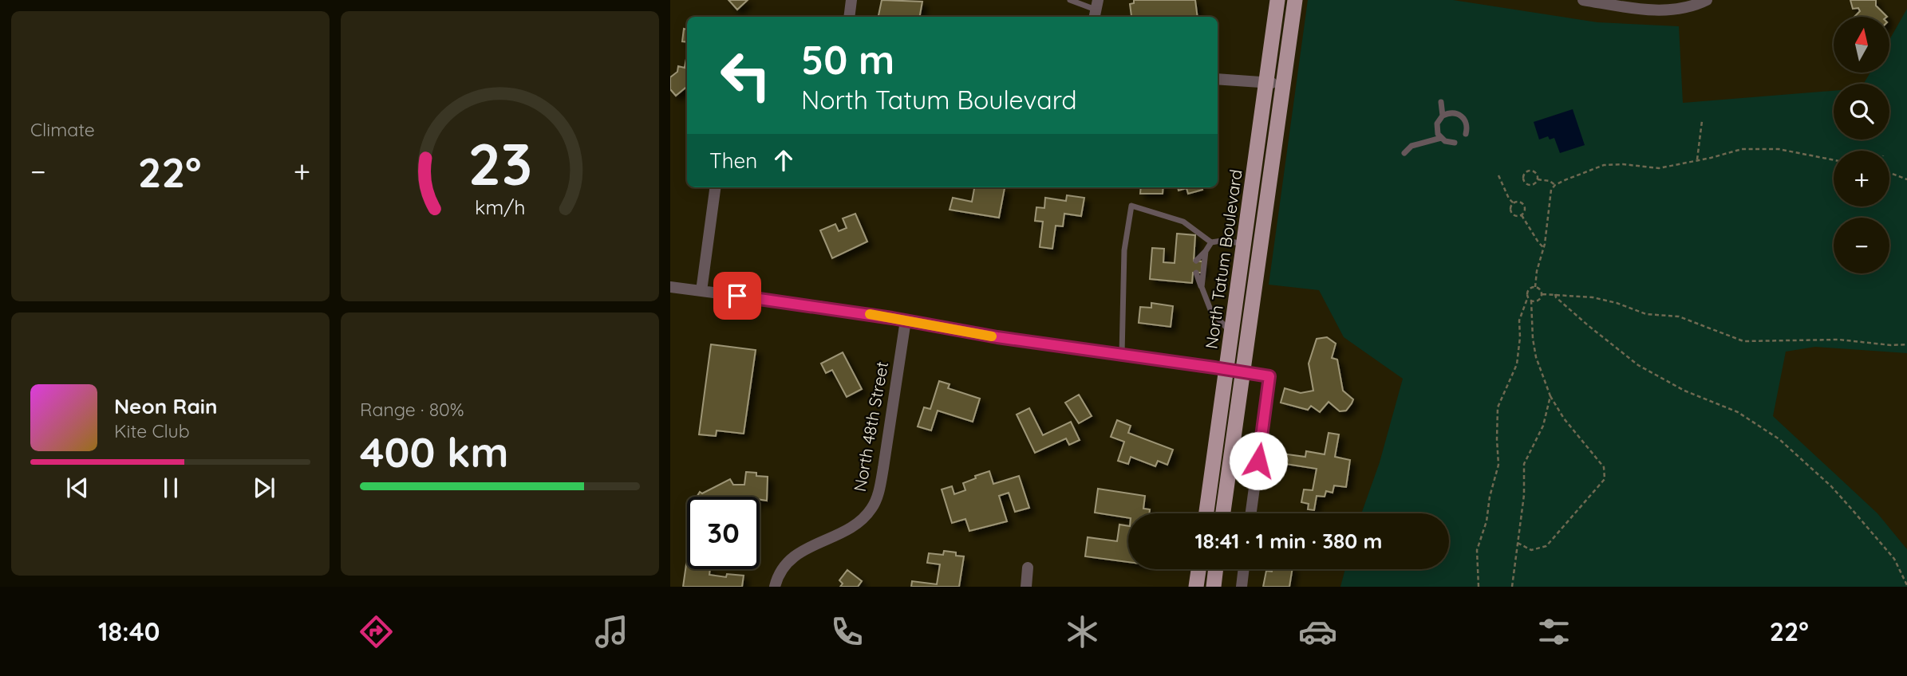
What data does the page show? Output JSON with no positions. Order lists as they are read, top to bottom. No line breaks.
{"streets":{"main road":["North Tatum Boulevard"],"street":["North 48th Street"]},"north":"top","page":{"tile":["Climate",["Range · 80%","400 km"]],"map_buttons":["+","−"],"turn":["50 m","North Tatum Boulevard"],"then":"Then","heat":["−","22°","+"],"song":["Neon Rain","Kite Club"],"limit":"30","trip":"18:41 · 1 min · 380 m","tabs":["18:40","22°"],"gauge":["23","km/h"]}}
